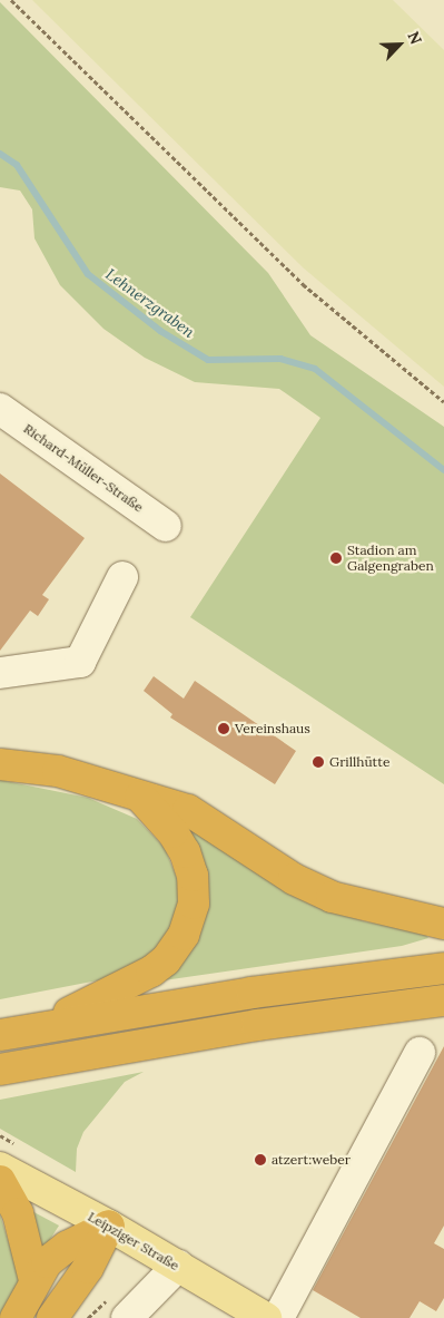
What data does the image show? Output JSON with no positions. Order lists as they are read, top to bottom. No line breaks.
{"streets":{"main road":["Leipziger Straße"],"street":["Richard-Müller-Straße"]},"water":["Lehnerzgraben"],"places":["Stadion am Galgengraben","Vereinshaus","Grillhütte","atzert:weber"],"north":"top right"}
